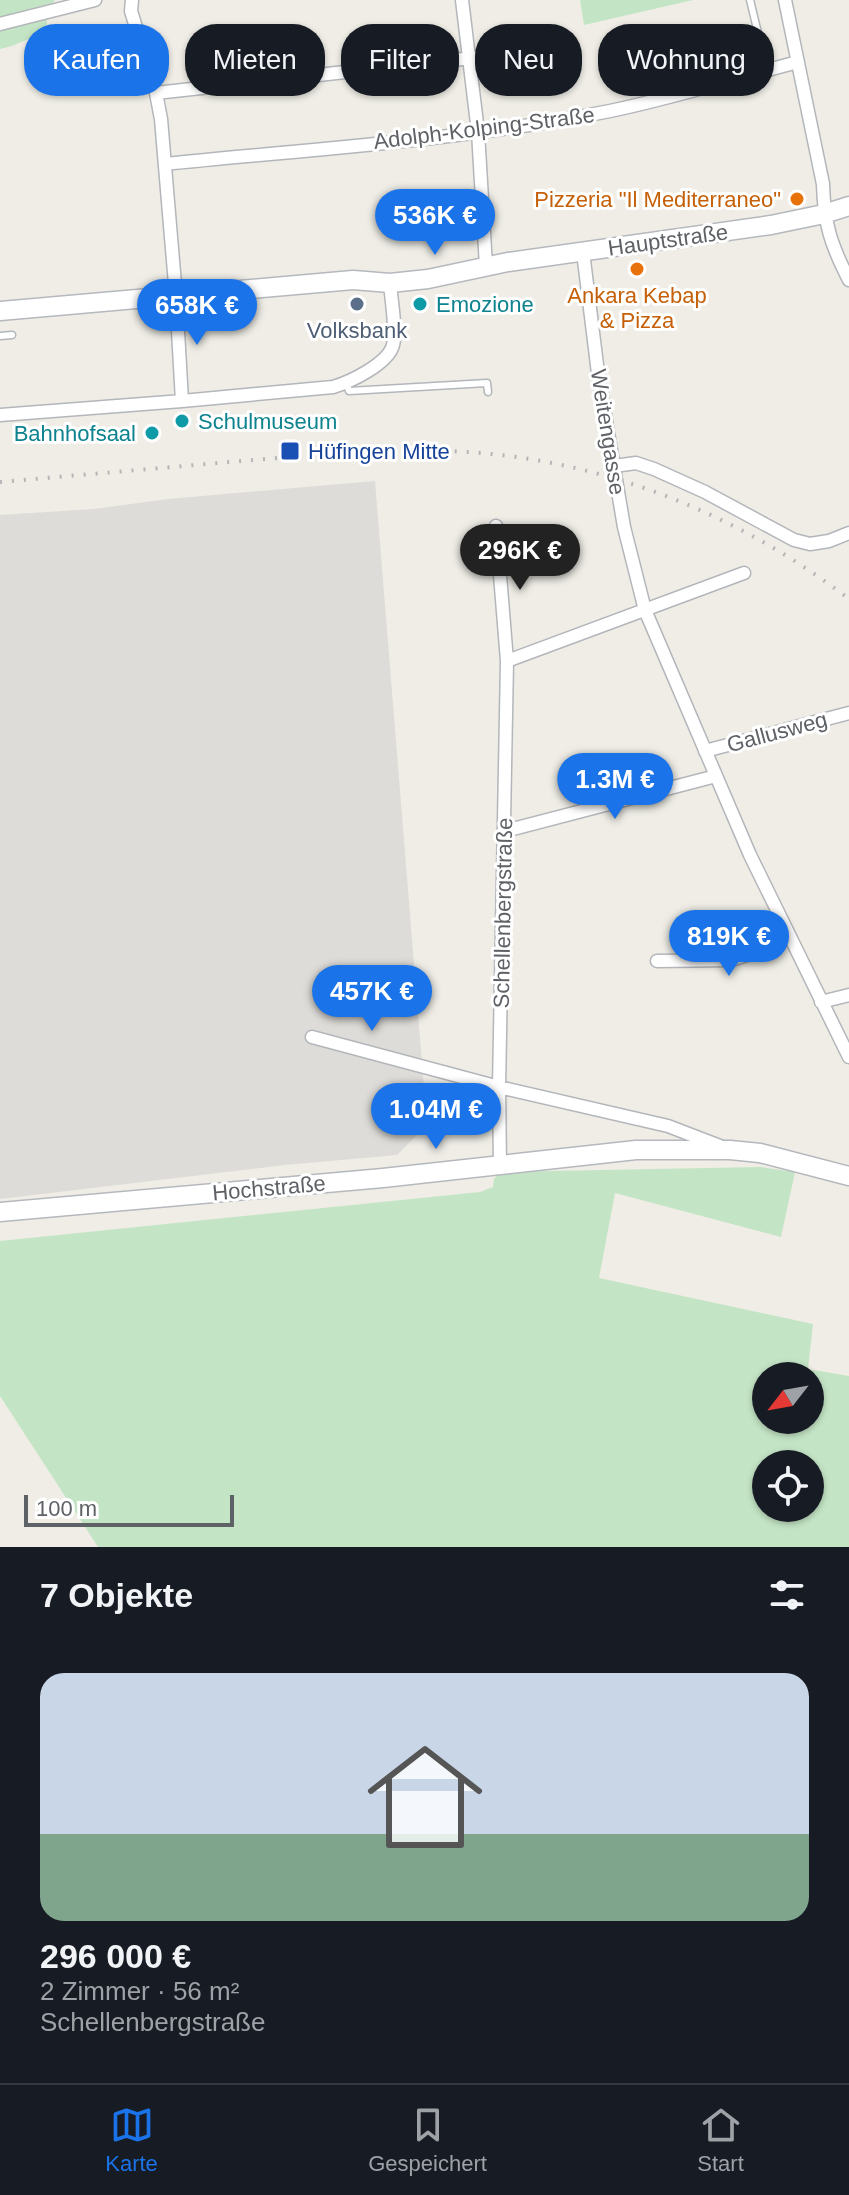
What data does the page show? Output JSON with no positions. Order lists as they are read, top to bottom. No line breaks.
{"streets":{"main road":["Hauptstraße","Hochstraße"],"street":["Adolph-Kolping-Straße","Weitengasse","Gallusweg","Schellenbergstraße"]},"crossings":[["Hauptstraße","Weitengasse"],["Weitengasse","Gallusweg"],["Schellenbergstraße","Hochstraße"]],"places":{"other":["Pizzeria \"Il Mediterraneo\"","Ankara Kebap & Pizza","Volksbank","Emozione","Schulmuseum","Bahnhofsaal"],"transit":["Hüfingen Mitte"]},"scale_bar":"100 m","north":"bottom left","page":{"chip":["Kaufen","Mieten","Filter","Neu","Wohnung"],"price":["536K €","658K €","296K €","1.3M €","819K €","457K €","1.04M €"],"scale":"100 m","heading":"7 Objekte","list":[{"name":"296 000 €","note":"2 Zimmer · 56 m² · Schellenbergstraße"}],"tabs":["Karte","Gespeichert","Start"]}}
